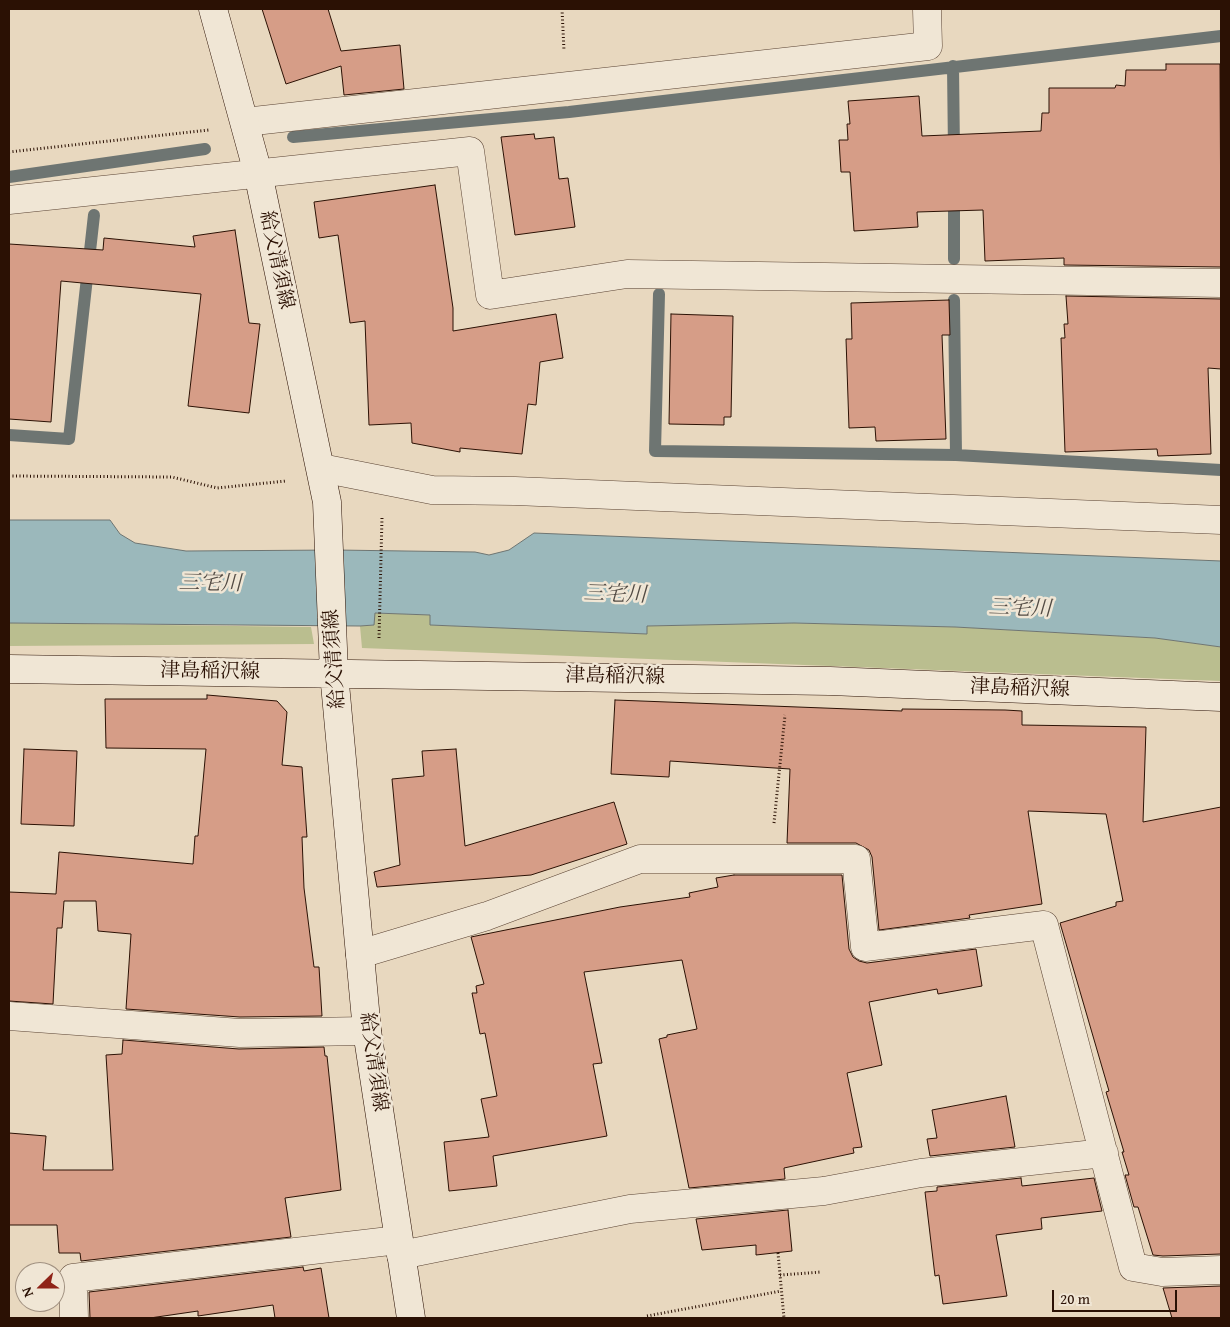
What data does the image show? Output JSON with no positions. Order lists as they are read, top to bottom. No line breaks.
{"streets":{"street":["給父清須線","津島稲沢線"]},"crossings":[["給父清須線","津島稲沢線"]],"water":["三宅川"],"scale_bar":"20 m","north":"left"}
